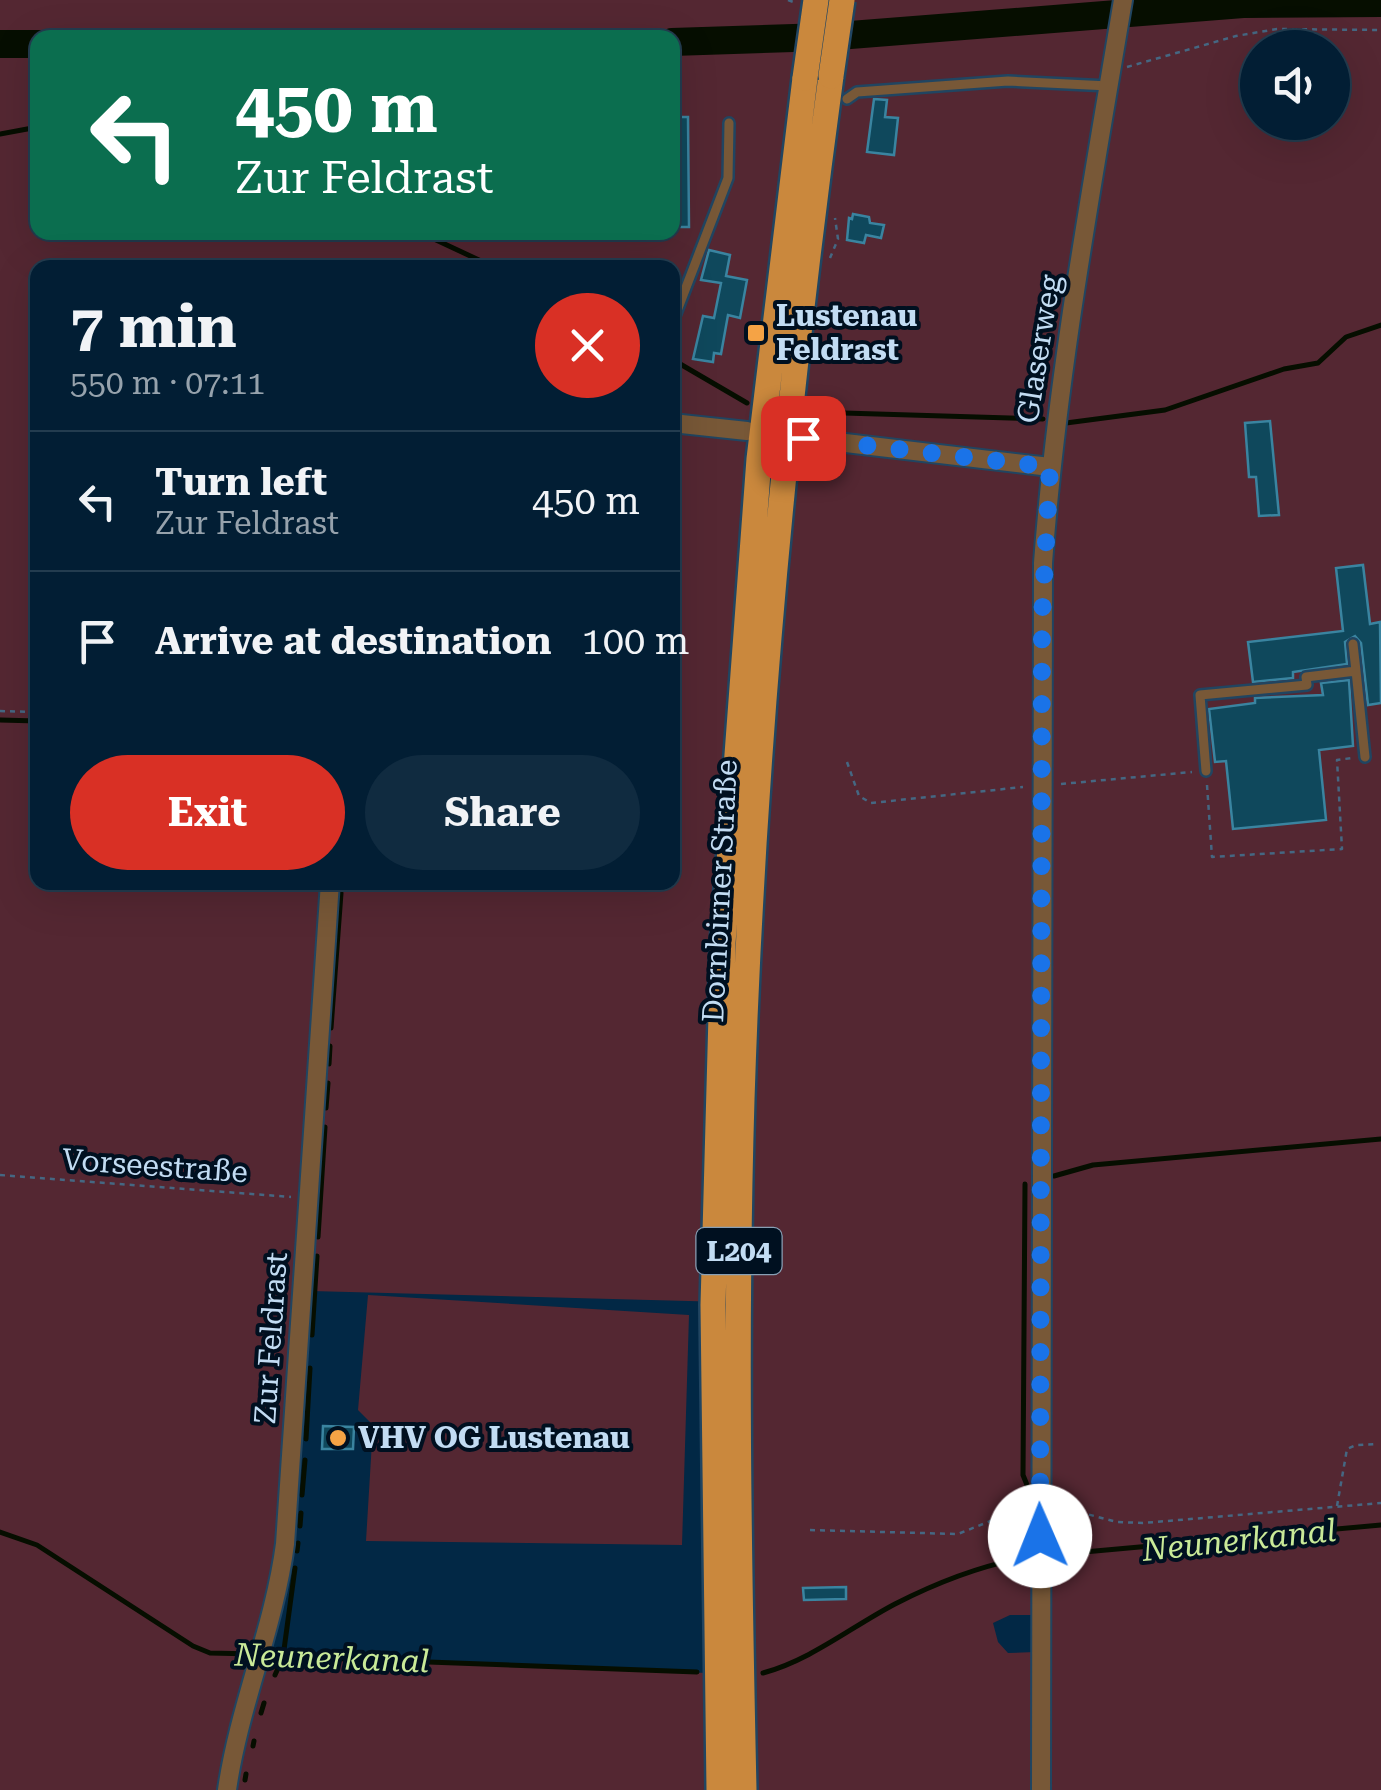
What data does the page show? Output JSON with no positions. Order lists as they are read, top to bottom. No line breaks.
{"streets":{"main road":["Dornbirner Straße","L204"],"street":["Glaserweg","Zur Feldrast"],"path":["Vorseestraße"]},"crossings":[["Vorseestraße","Zur Feldrast"]],"water":["Neunerkanal"],"places":{"transit":["Lustenau Feldrast"],"other":["VHV OG Lustenau"]},"page":{"turn":["450 m","Zur Feldrast"],"heading":["7 min","550 m · 07:11"],"list":[{"name":"Turn left","note":"Zur Feldrast","value":"450 m"},{"name":"Arrive at destination","value":"100 m"}],"buttons":["Exit","Share"]}}
